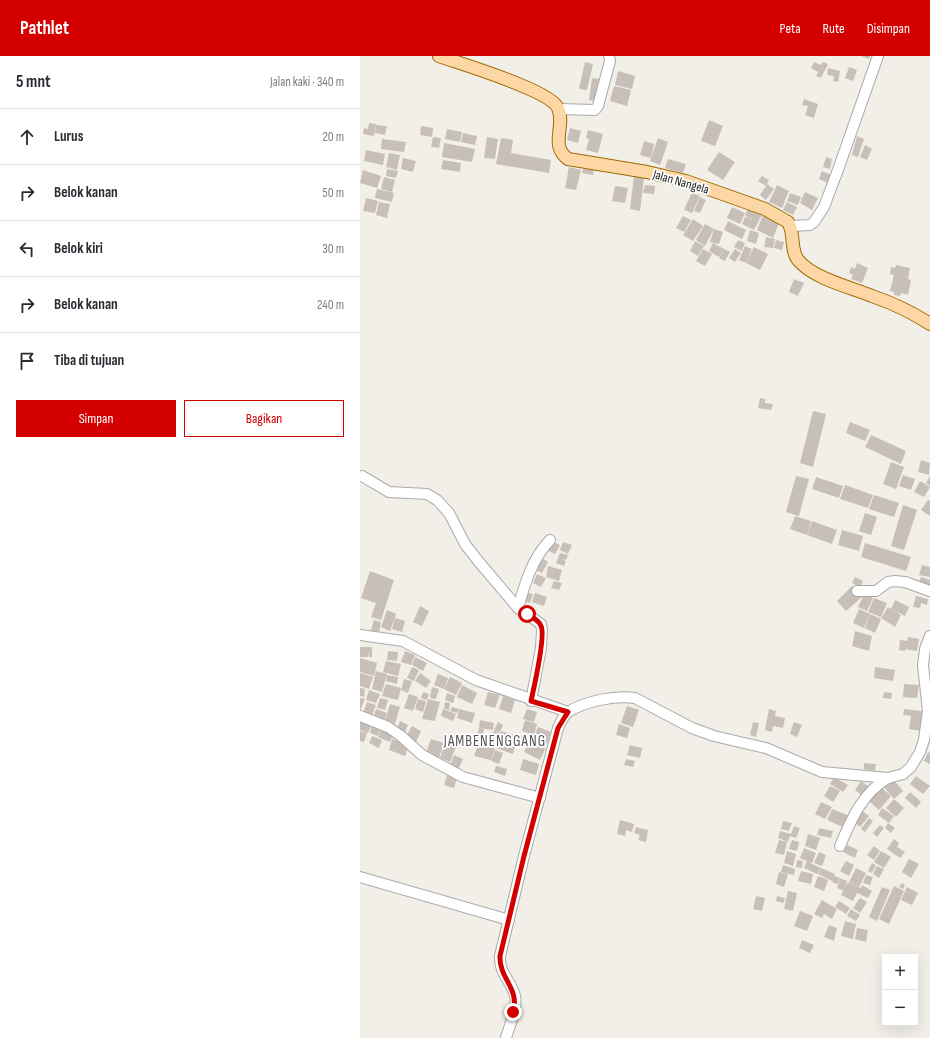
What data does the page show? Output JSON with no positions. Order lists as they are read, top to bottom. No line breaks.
{"streets":{"main road":["Jalan Nangela"]},"districts":["JAMBENENGGANG"],"page":{"header":"Pathlet","nav":["Peta","Rute","Disimpan"],"heading":["5 mnt","Jalan kaki · 340 m"],"list":[["Lurus","20 m"],["Belok kanan","50 m"],["Belok kiri","30 m"],["Belok kanan","240 m"],"Tiba di tujuan"],"buttons":["Simpan","Bagikan"],"map_buttons":["+","−"]}}
